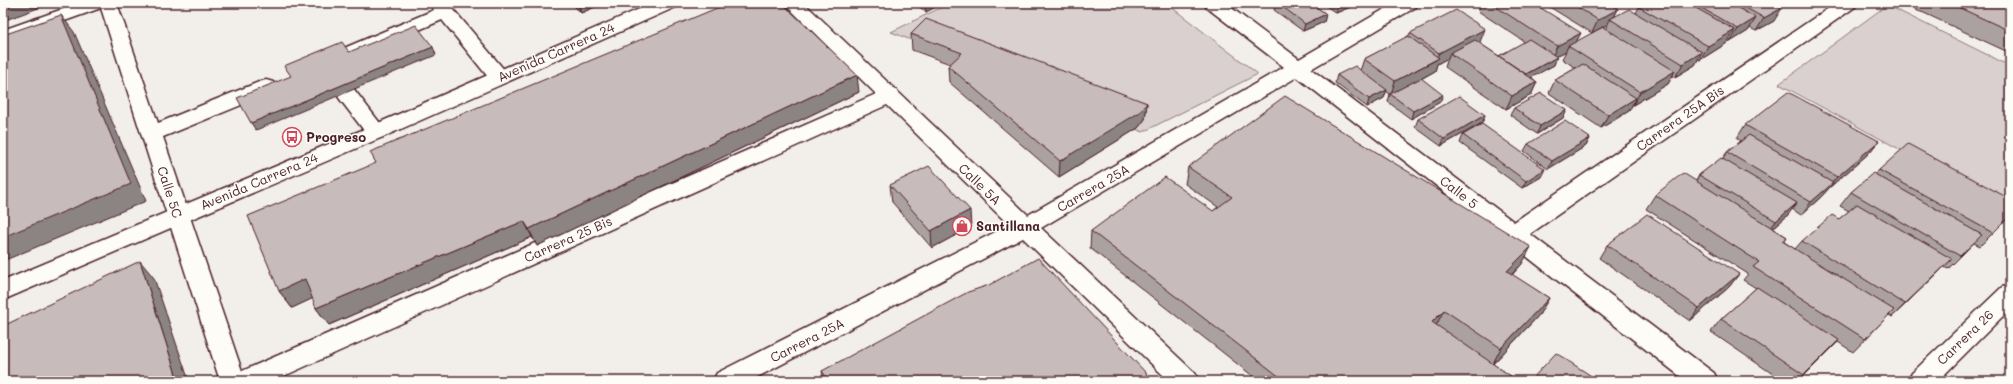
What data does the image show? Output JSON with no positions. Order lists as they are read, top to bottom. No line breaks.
{"streets":{"street":["Avenida Carrera 24","Carrera 25A Bis","Calle 5A","Carrera 25A","Calle 5C","Calle 5","Carrera 25 Bis","Carrera 26"]},"crossings":[["Avenida Carrera 24","Calle 5C"],["Carrera 25A Bis","Calle 5"],["Calle 5A","Carrera 25A"],["Calle 5A","Carrera 25 Bis"],["Carrera 25A","Calle 5"]],"places":{"bus stop":["Progreso"],"shop":["Santillana"]}}
